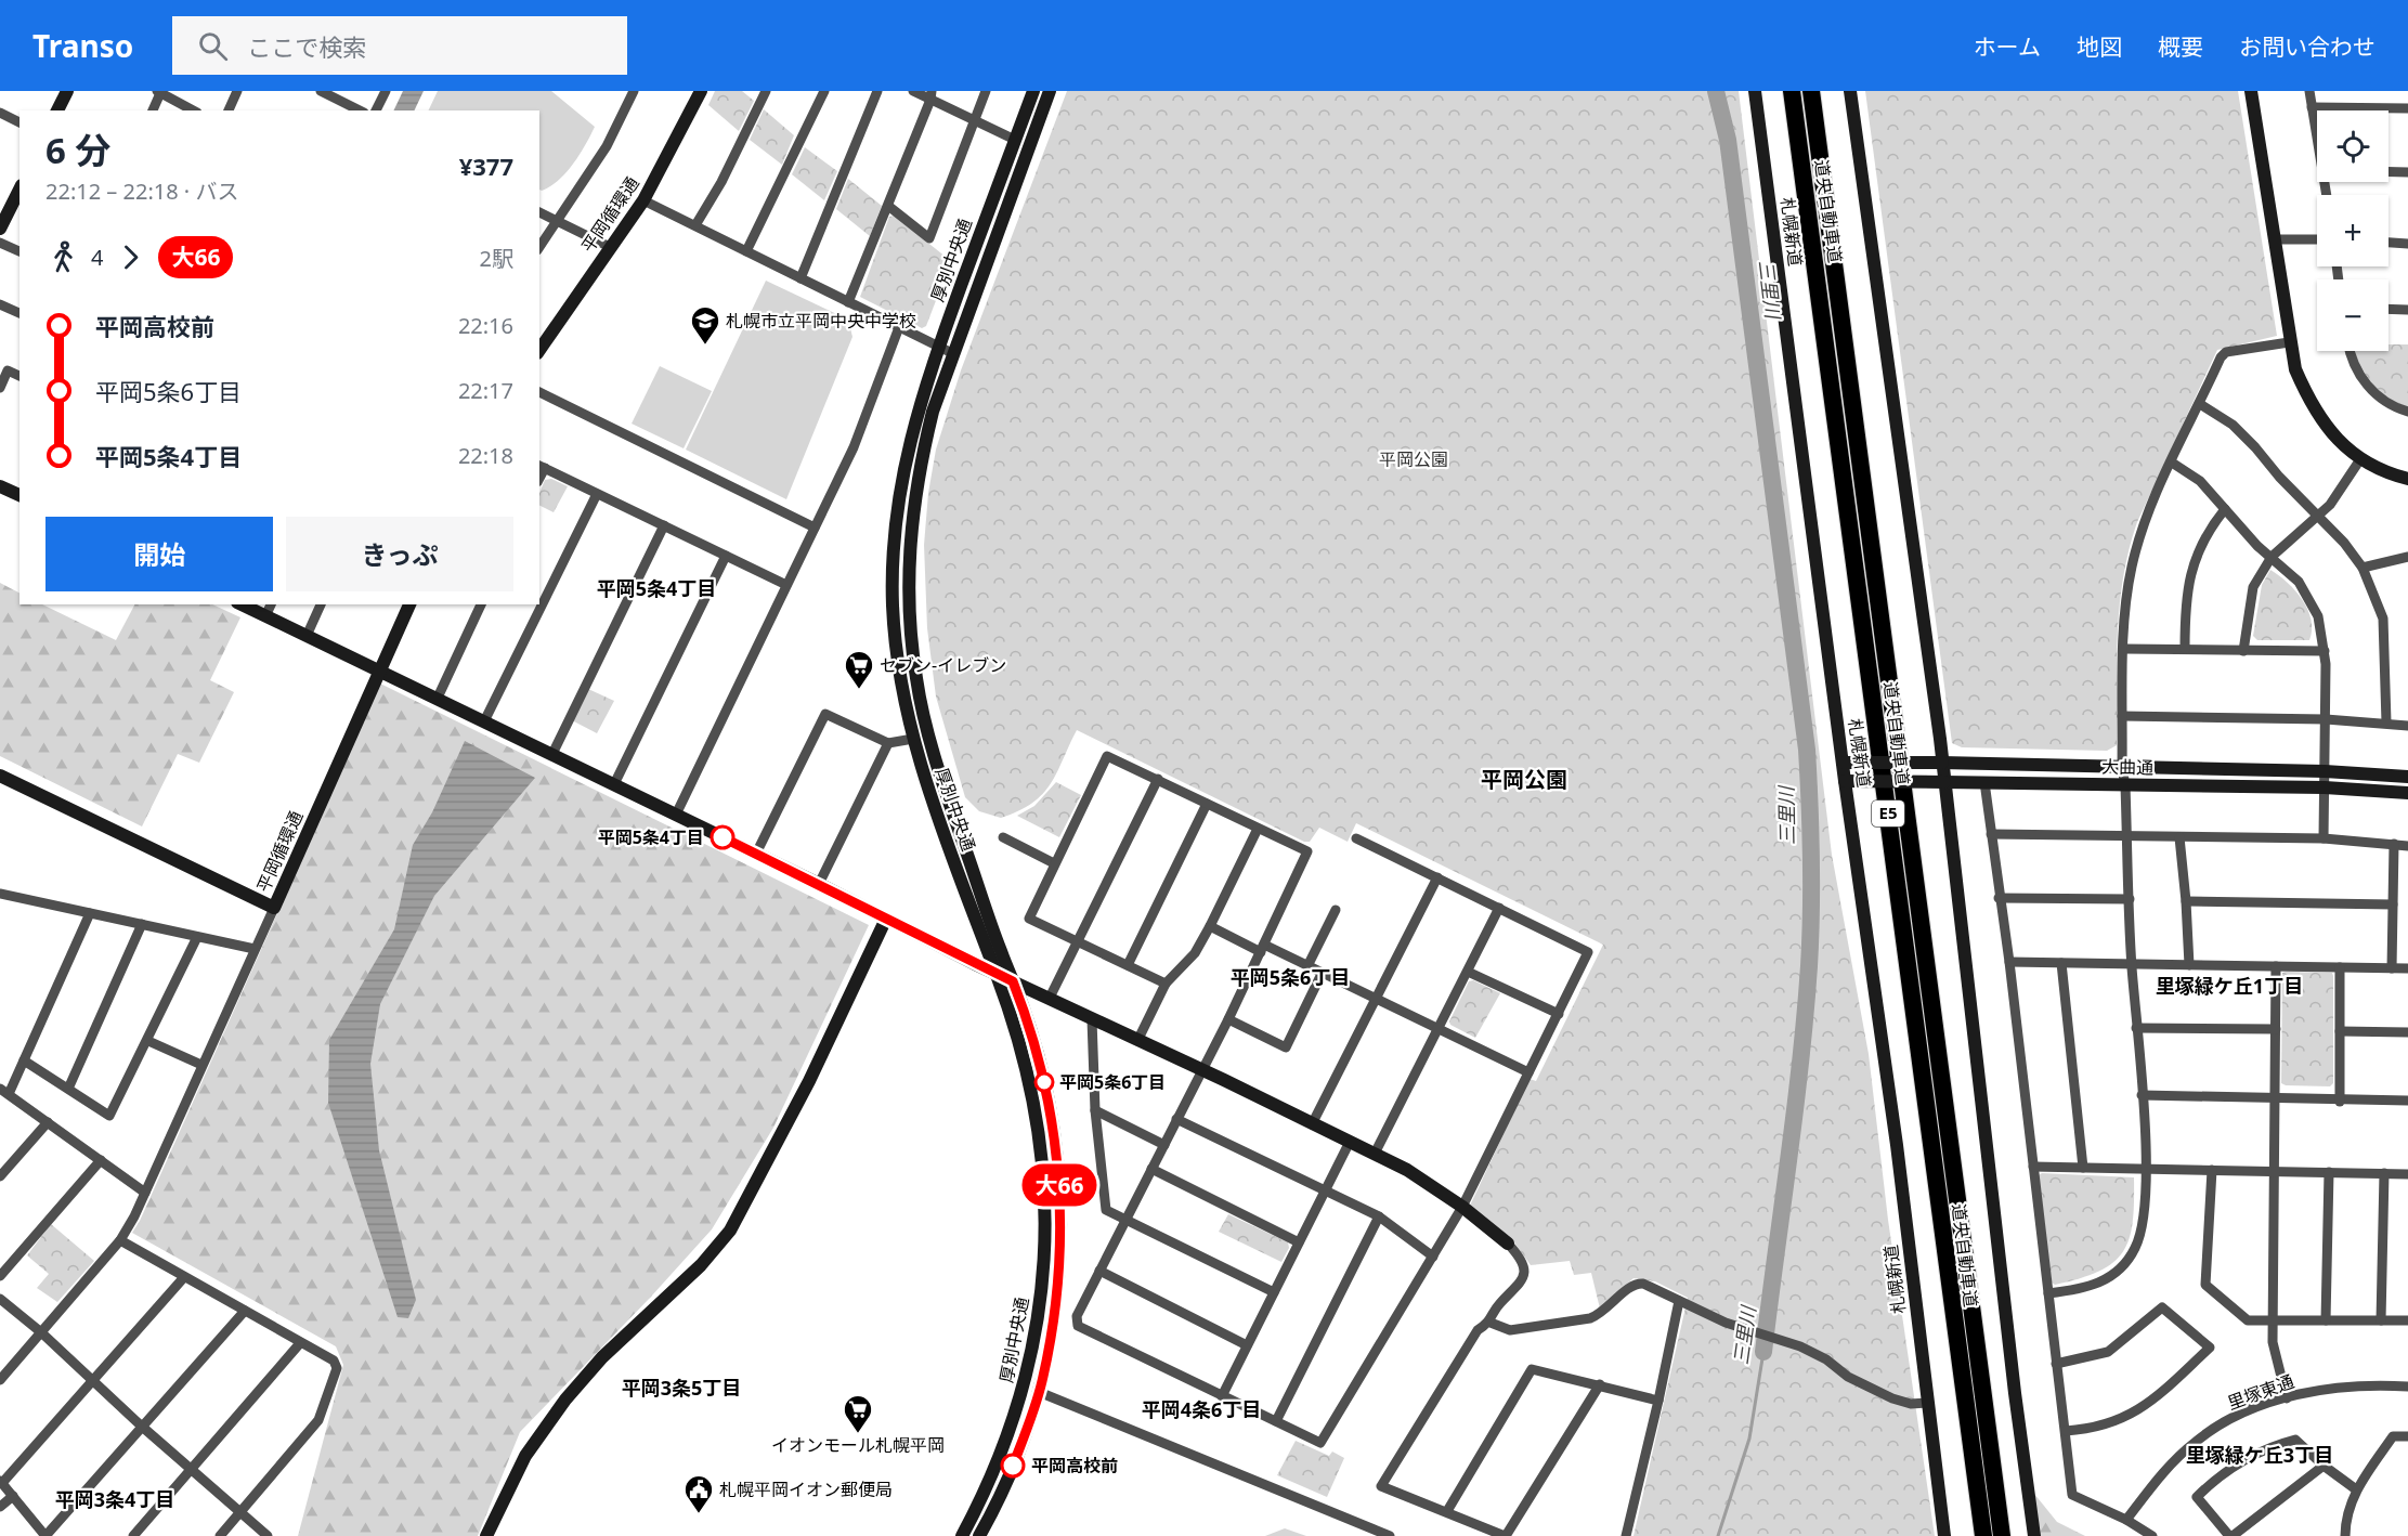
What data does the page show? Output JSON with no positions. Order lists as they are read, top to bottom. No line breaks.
{"streets":{"highway":["道央自動車道","E5"],"street":["平岡循環通","札幌新道","厚別中央通","大曲通","里塚東通"]},"crossings":[["札幌新道","大曲通"]],"districts":["平岡5条4丁目","平岡公園","平岡5条6丁目","里塚緑ケ丘1丁目","平岡3条5丁目","平岡4条6丁目","里塚緑ケ丘3丁目","平岡3条4丁目"],"water":["三里川"],"parks":["平岡公園"],"places":{"school or university":["札幌市立平岡中央中学校"],"supermarket":["セブン-イレブン","イオンモール札幌平岡"],"other":["平岡5条4丁目","平岡5条6丁目","平岡高校前"],"public building":["札幌平岡イオン郵便局"]},"lines":["bus line 大66"],"page":{"header":"Transo","search":"ここで検索","nav":["ホーム","地図","概要","お問い合わせ"],"on_map":"大66","map_buttons":["+","−"],"heading":["6 分","22:12 – 22:18 · バス","¥377"],"legs":["4","大66","2駅"],"list":[{"name":"平岡高校前","value":"22:16"},{"name":"平岡5条6丁目","value":"22:17"},{"name":"平岡5条4丁目","value":"22:18"}],"buttons":["開始","きっぷ"]}}
